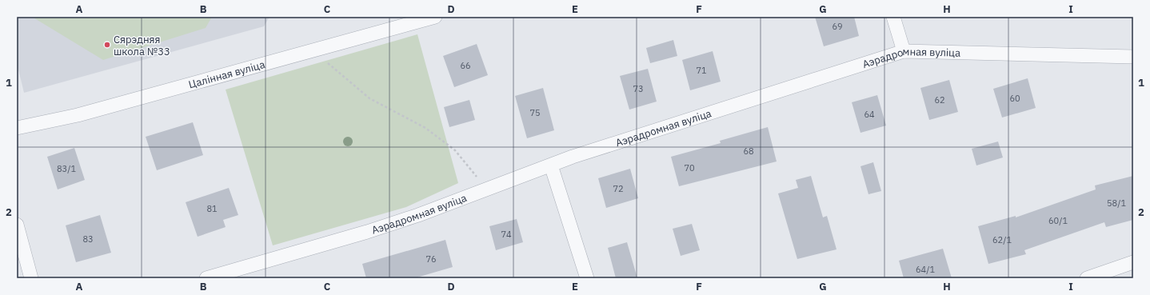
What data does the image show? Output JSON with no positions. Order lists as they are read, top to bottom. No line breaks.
{"streets":{"street":["Аэрадромная вуліца","Цалінная вуліца"]},"places":["Сярэдняя школа №33"],"house_numbers":["69","66","71","73","60","62","75","64","68","70","83/1","72","58/1","81","60/1","74","83","62/1","76","64/1"],"grid":{"columns":["A","B","C","D","E","F","G","H","I"],"rows":["1","2"]}}
